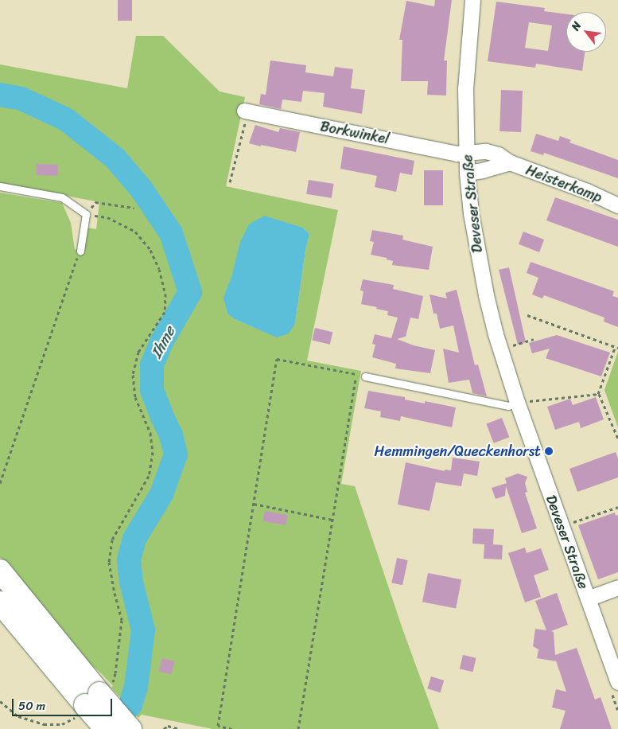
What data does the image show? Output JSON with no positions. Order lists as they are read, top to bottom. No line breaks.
{"streets":{"street":["Borkwinkel","Heisterkamp","Deveser Straße"]},"crossings":[["Borkwinkel","Heisterkamp"],["Borkwinkel","Deveser Straße"],["Heisterkamp","Deveser Straße"]],"water":["Ihme"],"places":["Hemmingen/Queckenhorst"],"scale_bar":"50 m","north":"top left"}
